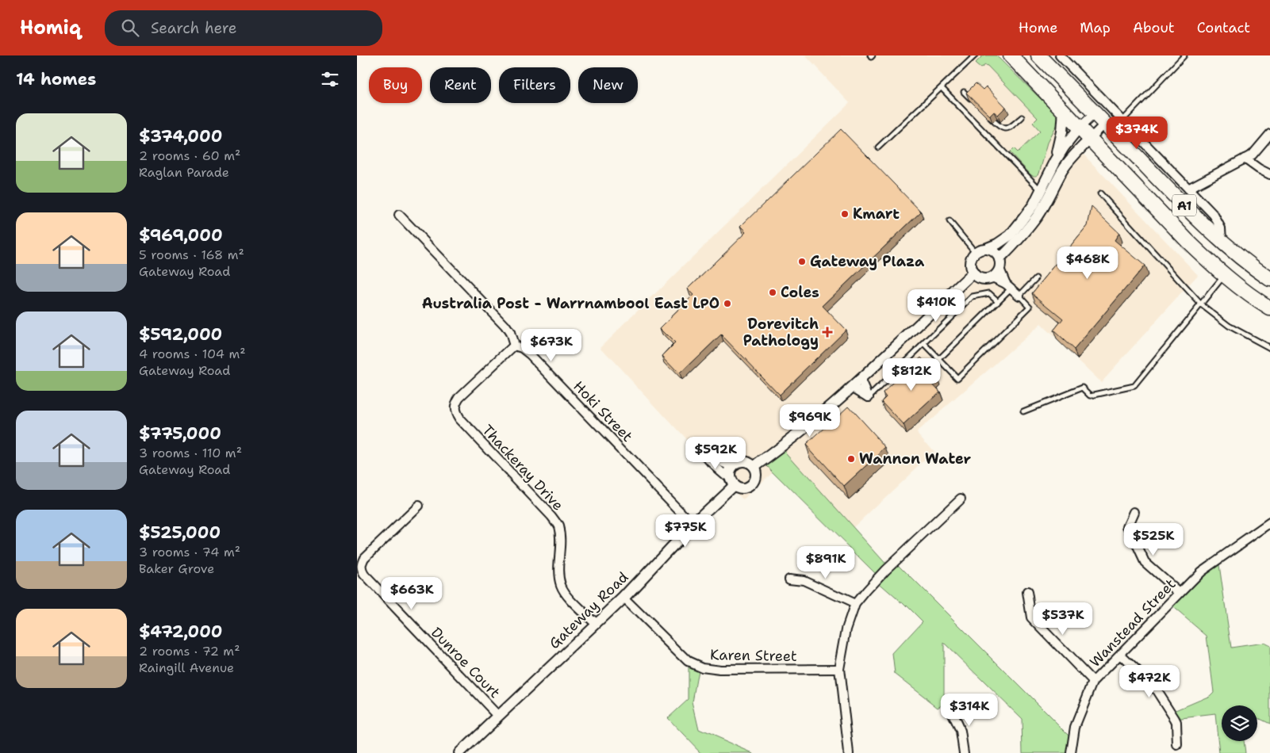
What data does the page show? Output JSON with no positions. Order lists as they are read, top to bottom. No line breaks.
{"streets":{"highway":["A1"],"street":["Hoki Street","Thackeray Drive","Gateway Road","Wanstead Street","Karen Street","Dunroe Court"]},"crossings":[["Hoki Street","Thackeray Drive"],["Hoki Street","Gateway Road"],["Thackeray Drive","Gateway Road"],["Gateway Road","Karen Street"],["Gateway Road","Dunroe Court"]],"places":{"other":["Kmart","Gateway Plaza","Coles","Australia Post - Warrnambool East LPO","Wannon Water"],"health":["Dorevitch Pathology"]},"page":{"header":"Homiq","search":"Search here","nav":["Home","Map","About","Contact"],"heading":"14 homes","chip":["Buy","Rent","Filters","New"],"list":[{"name":"$374,000","note":"2 rooms · 60 m² · Raglan Parade"},{"name":"$969,000","note":"5 rooms · 168 m² · Gateway Road"},{"name":"$592,000","note":"4 rooms · 104 m² · Gateway Road"},{"name":"$775,000","note":"3 rooms · 110 m² · Gateway Road"},{"name":"$525,000","note":"3 rooms · 74 m² · Baker Grove"},{"name":"$472,000","note":"2 rooms · 72 m² · Raingill Avenue"}],"price":["$374K","$468K","$410K","$673K","$812K","$969K","$592K","$775K","$525K","$891K","$663K","$537K","$472K","$314K"]}}
